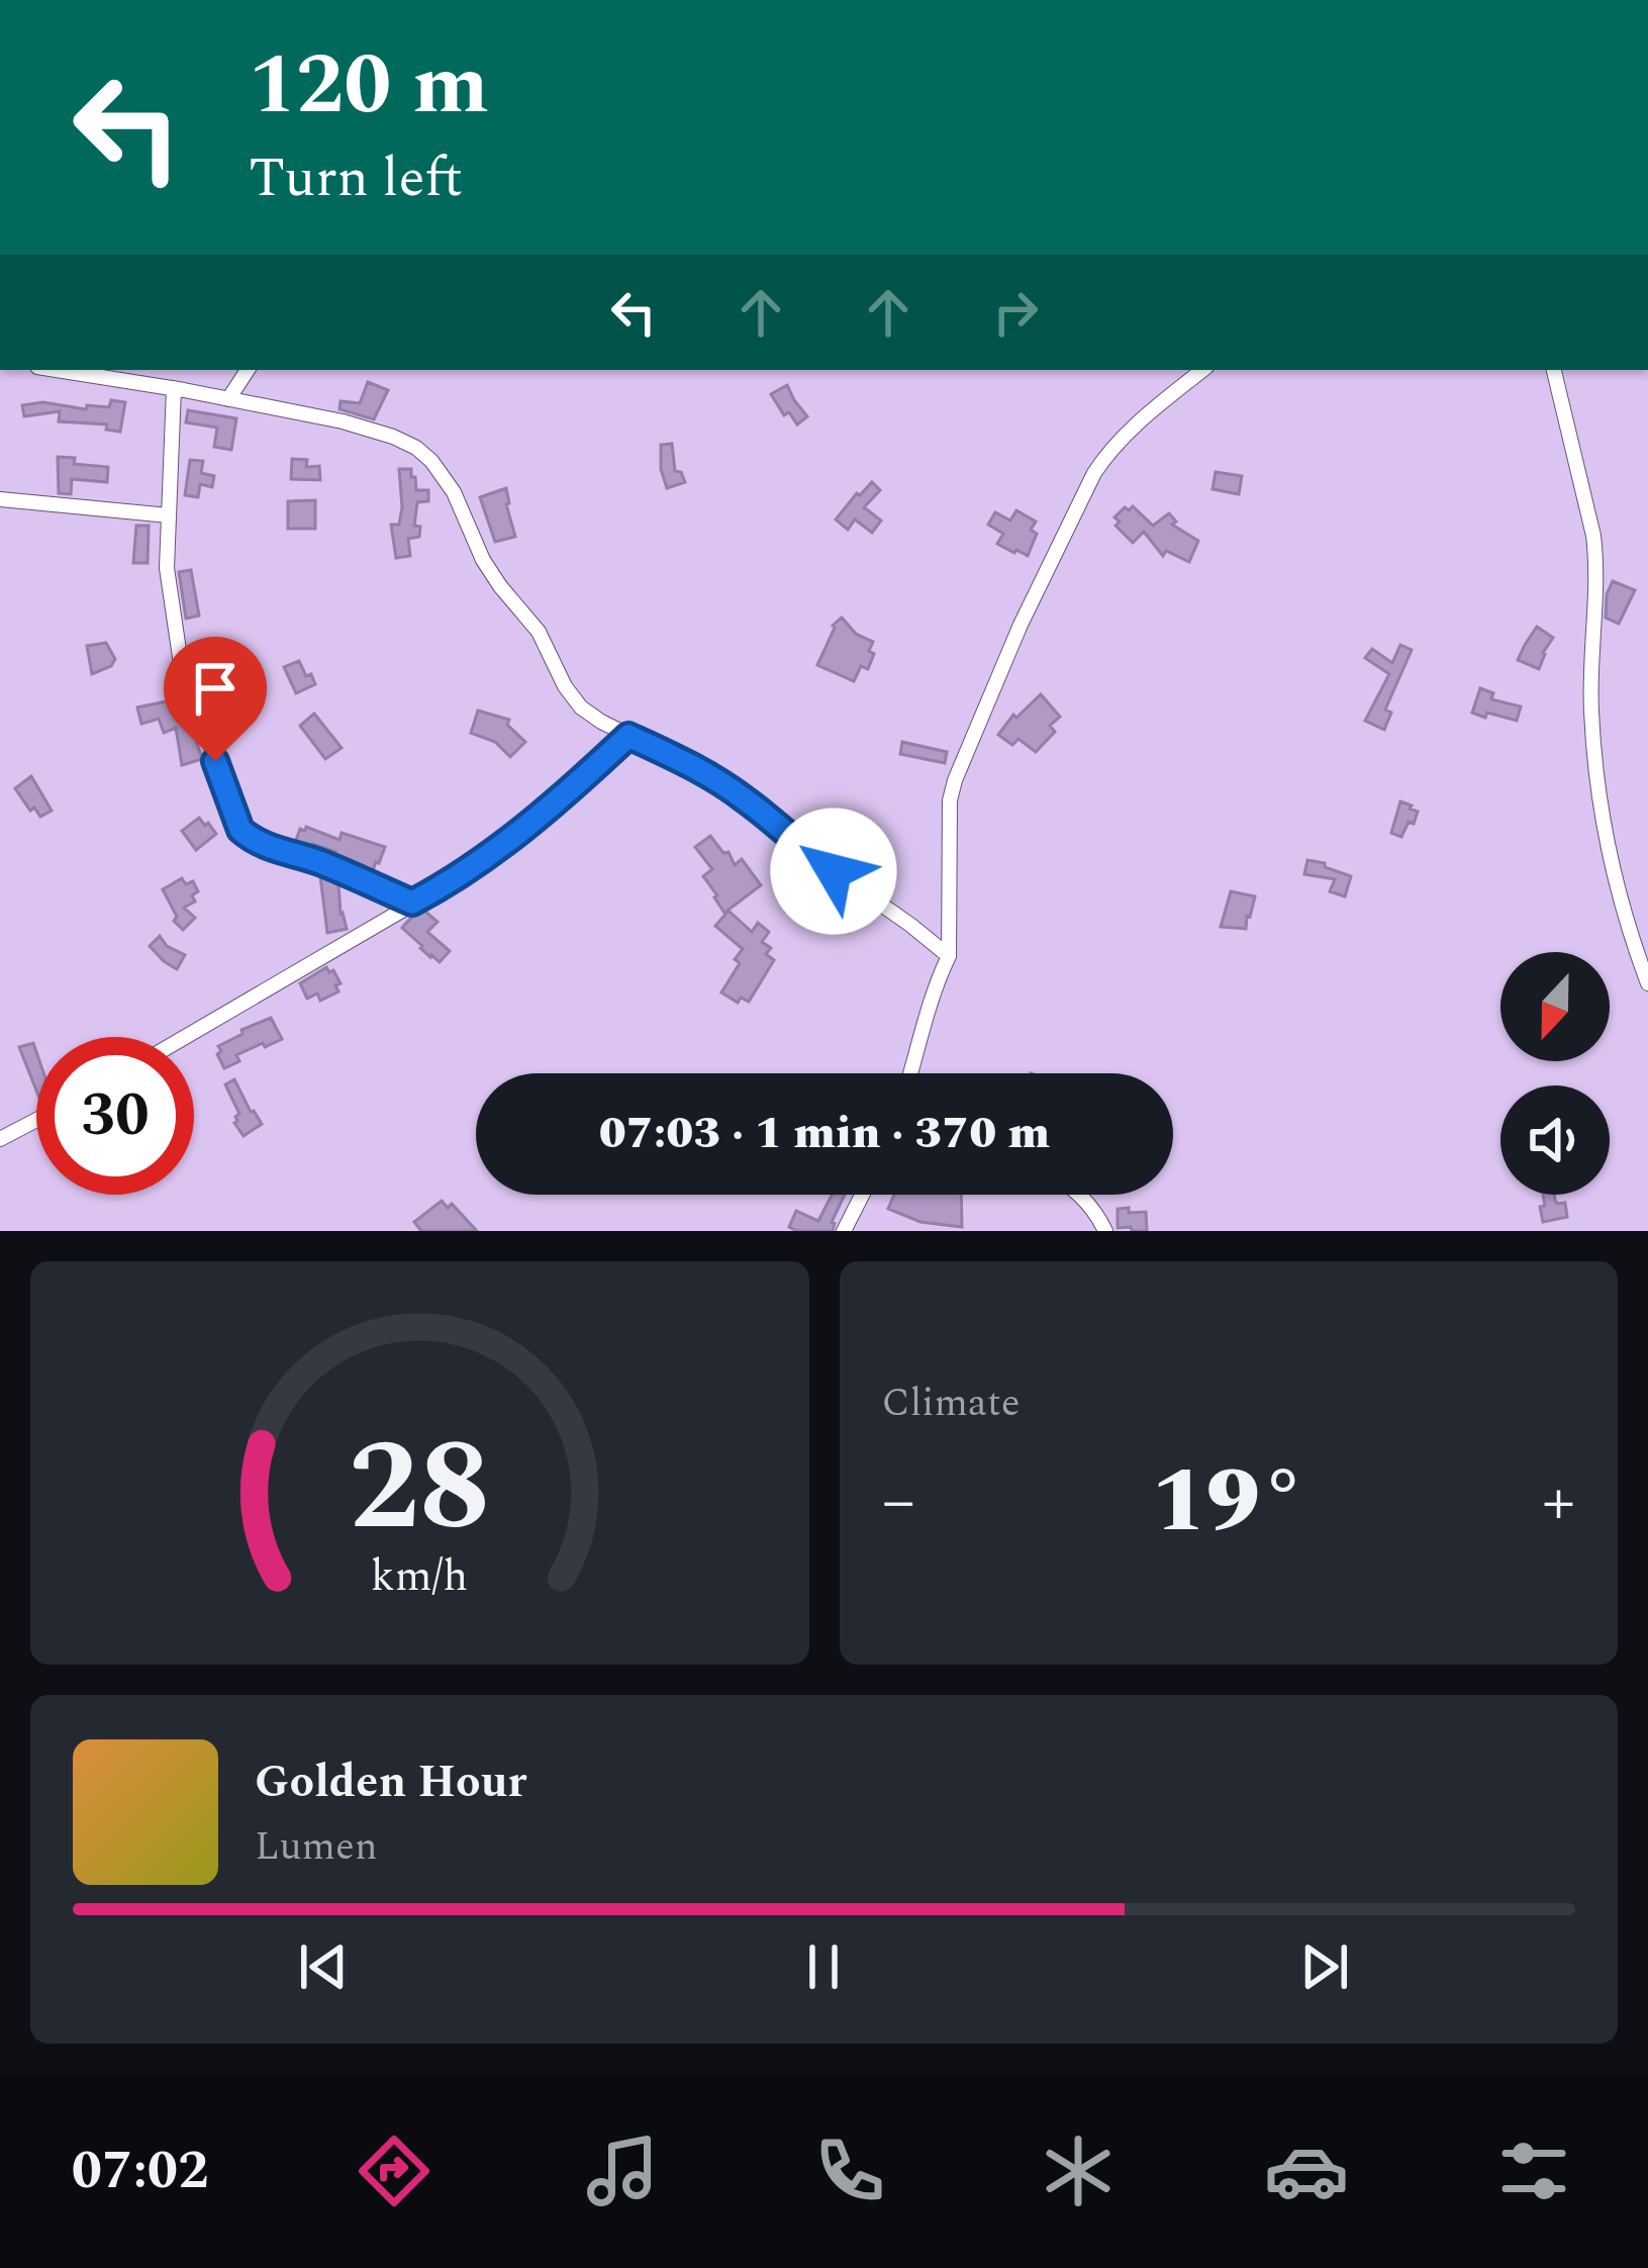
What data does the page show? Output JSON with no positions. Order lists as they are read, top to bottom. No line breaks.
{"north":"bottom","page":{"turn":["120 m","Turn left"],"limit":"30","trip":"07:03 · 1 min · 370 m","tile":"Climate","heat":["−","19°","+"],"song":["Golden Hour","Lumen"],"tabs":"07:02","gauge":["28","km/h"]}}
